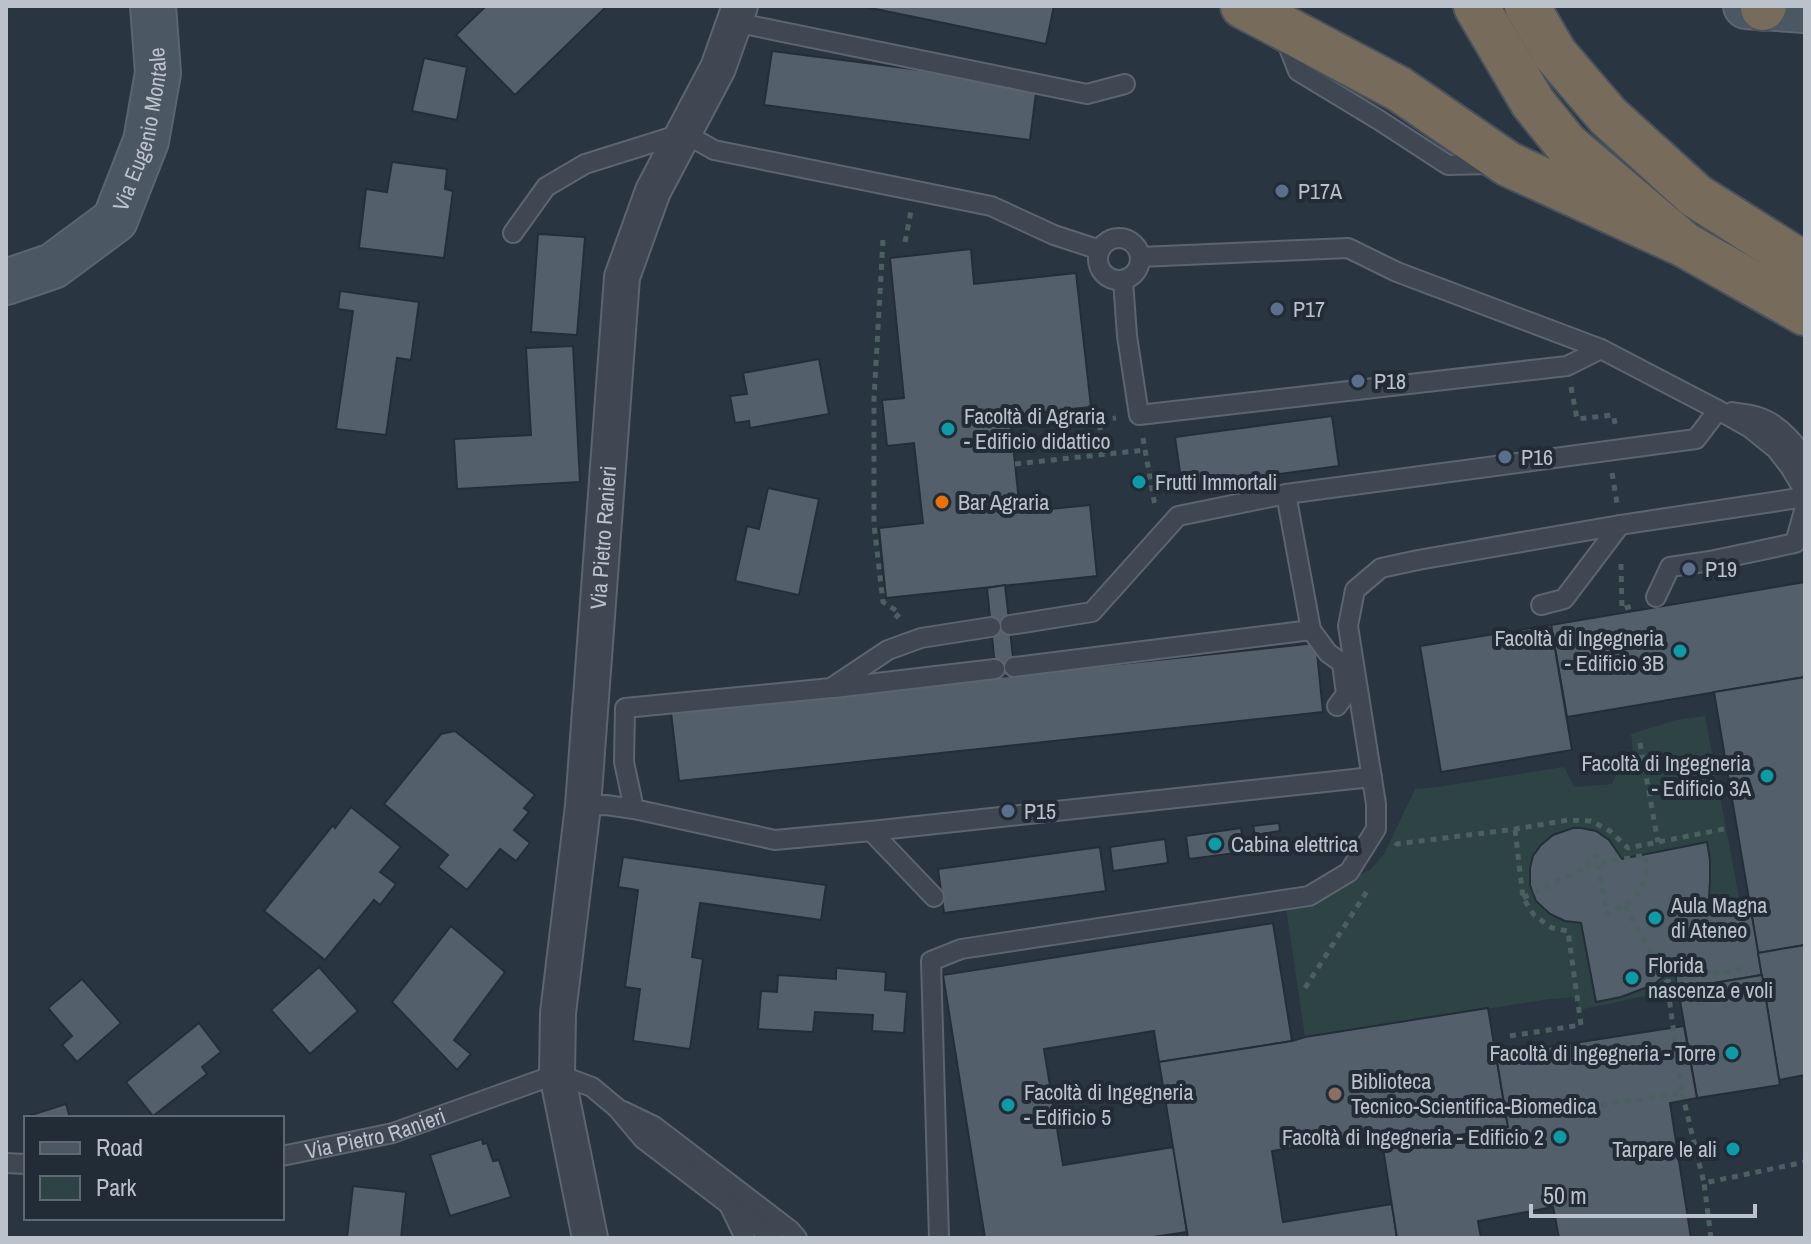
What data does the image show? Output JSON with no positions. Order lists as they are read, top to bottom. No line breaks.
{"streets":{"street":["Via Eugenio Montale","Via Pietro Ranieri"]},"places":["P17A","P17","P18","Facoltà di Agraria - Edificio didattico","P16","Frutti Immortali","Bar Agraria","P19","Facoltà di Ingegneria - Edificio 3B","Facoltà di Ingegneria - Edificio 3A","P15","Cabina elettrica","Aula Magna di Ateneo","Florida nascenza e voli","Facoltà di Ingegneria - Torre","Biblioteca Tecnico-Scientifica-Biomedica","Facoltà di Ingegneria - Edificio 5","Facoltà di Ingegneria - Edificio 2","Tarpare le ali"],"legend":["Road","Park"],"scale_bar":"50 m"}
